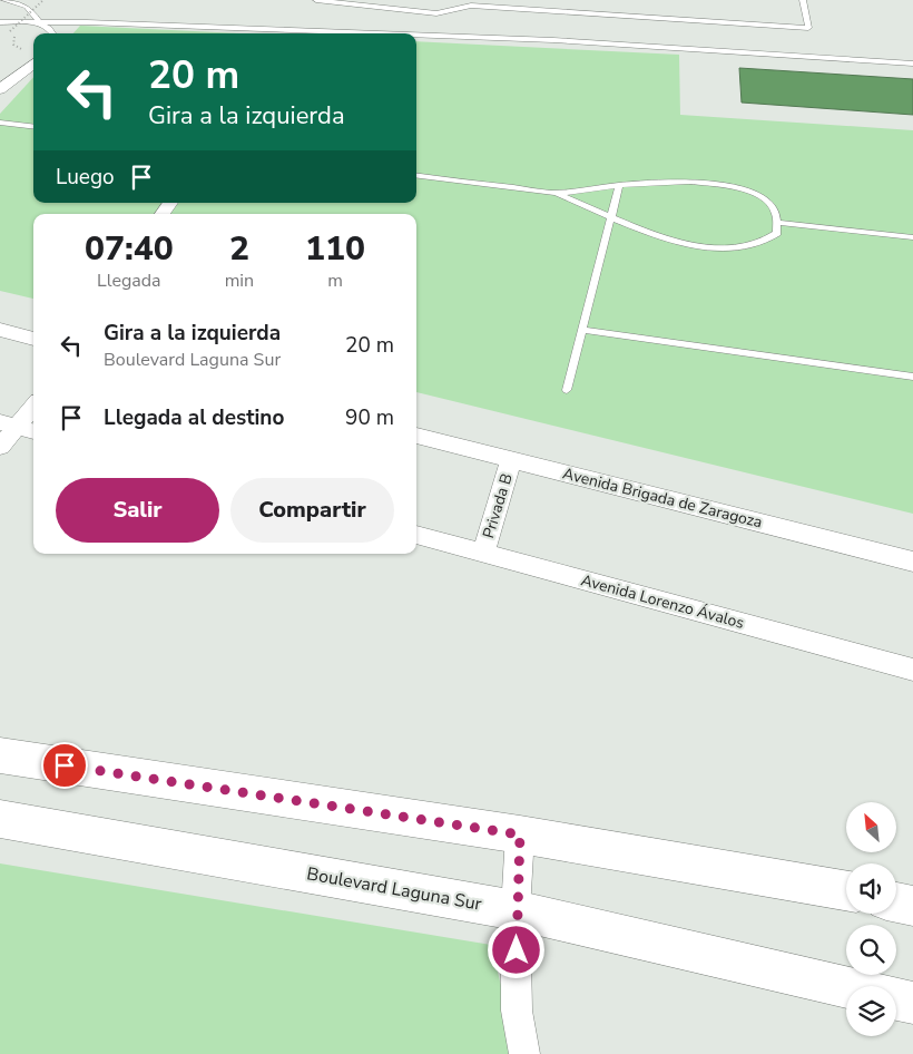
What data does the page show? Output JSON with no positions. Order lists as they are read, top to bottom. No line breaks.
{"streets":{"main road":["Boulevard Laguna Sur"],"street":["Avenida Brigada de Zaragoza","Privada B","Avenida Lorenzo Ávalos"]},"crossings":[["Avenida Brigada de Zaragoza","Privada B"],["Privada B","Avenida Lorenzo Ávalos"]],"north":"top left","page":{"turn":["20 m","Gira a la izquierda"],"then":"Luego","eta":["07:40","Llegada","2","min","110","m"],"list":[{"name":"Gira a la izquierda","note":"Boulevard Laguna Sur","value":"20 m"},{"name":"Llegada al destino","value":"90 m"}],"buttons":["Salir","Compartir"]}}
